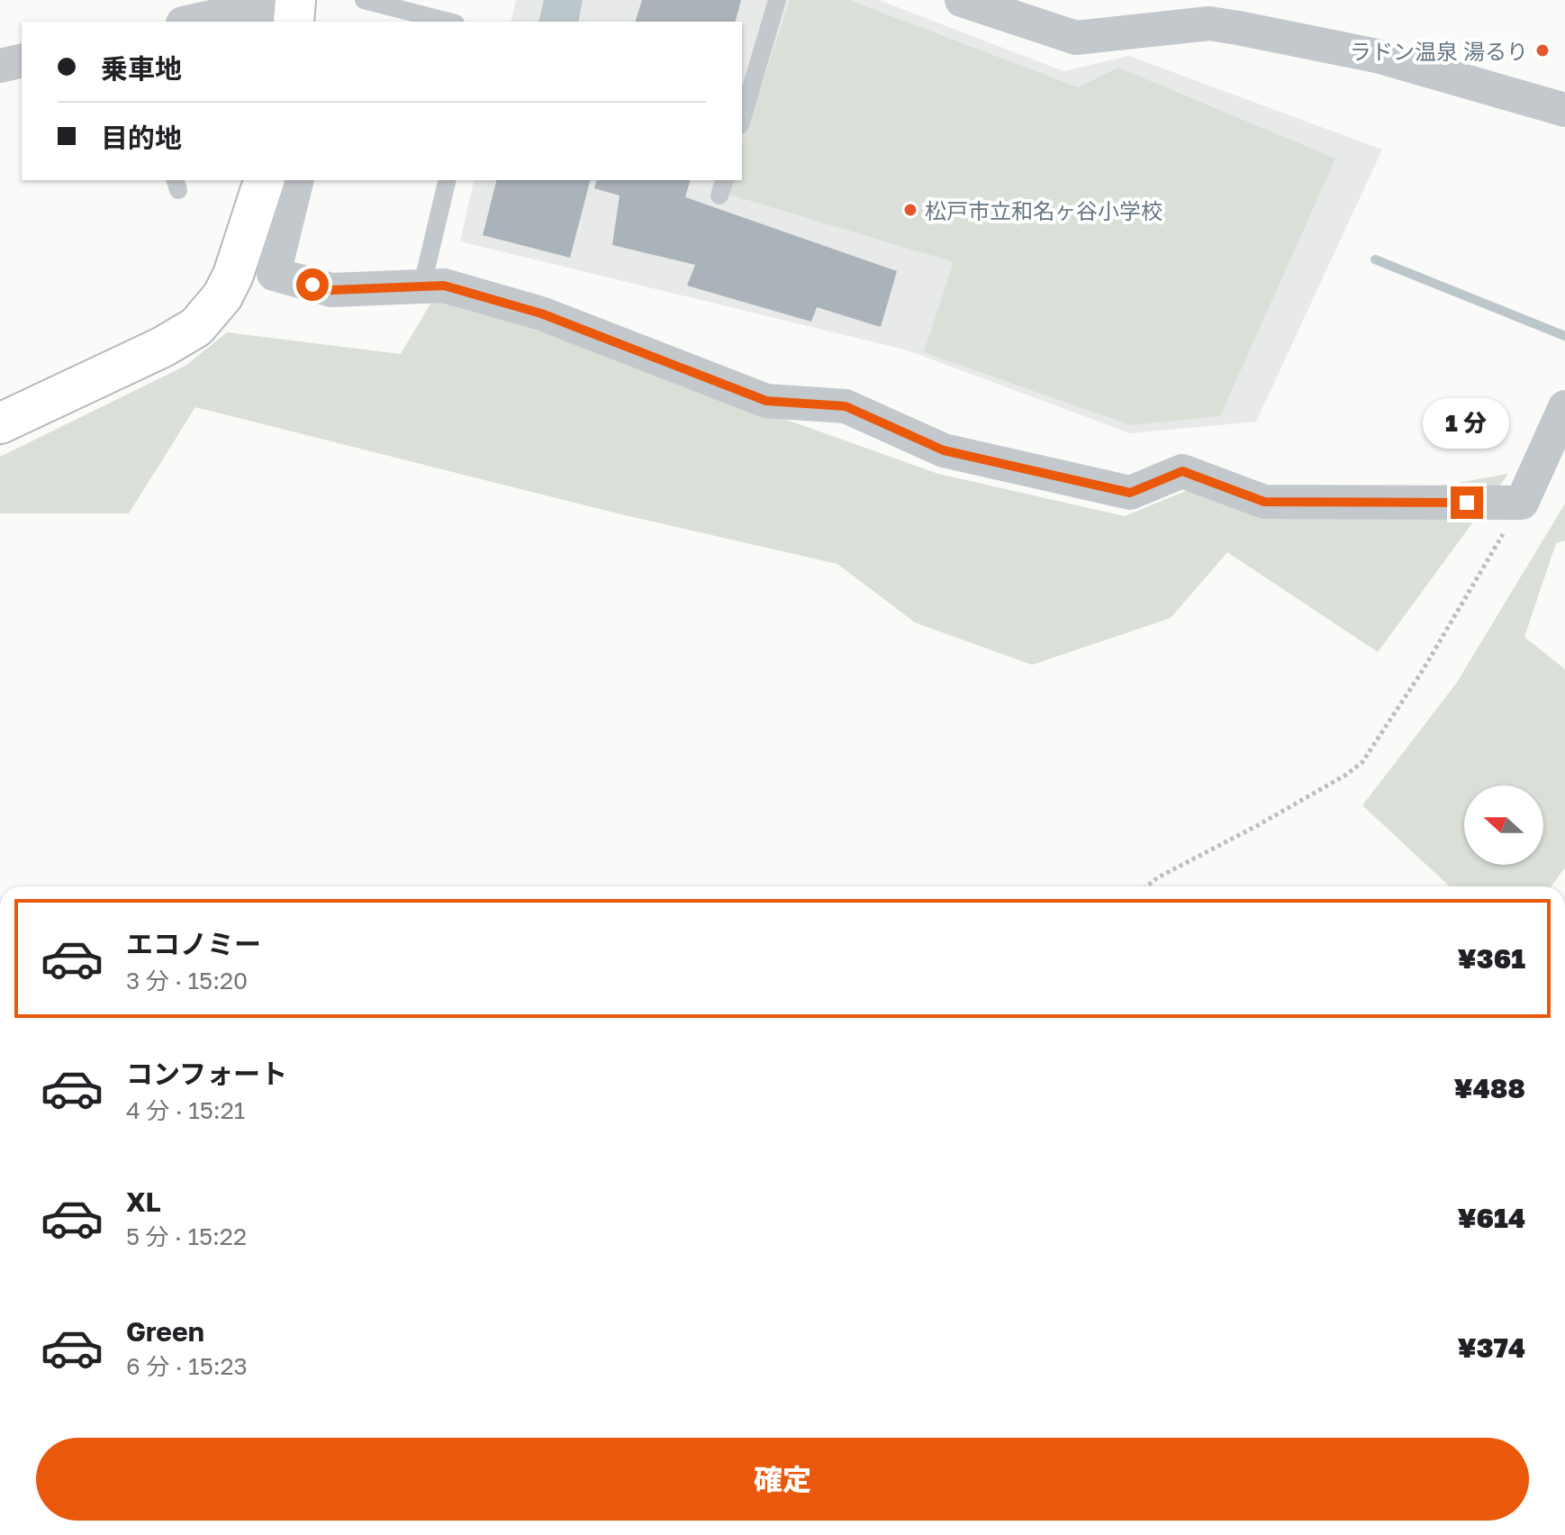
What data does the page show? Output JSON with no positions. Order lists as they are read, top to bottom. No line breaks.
{"places":["ラドン温泉 湯るり","松戸市立和名ヶ谷小学校"],"north":"left","page":{"banner":["乗車地","目的地"],"bubble":"1 分","list":[{"name":"エコノミー","note":"3 分 · 15:20","value":"¥361"},{"name":"コンフォート","note":"4 分 · 15:21","value":"¥488"},{"name":"XL","note":"5 分 · 15:22","value":"¥614"},{"name":"Green","note":"6 分 · 15:23","value":"¥374"}],"buttons":"確定"}}
